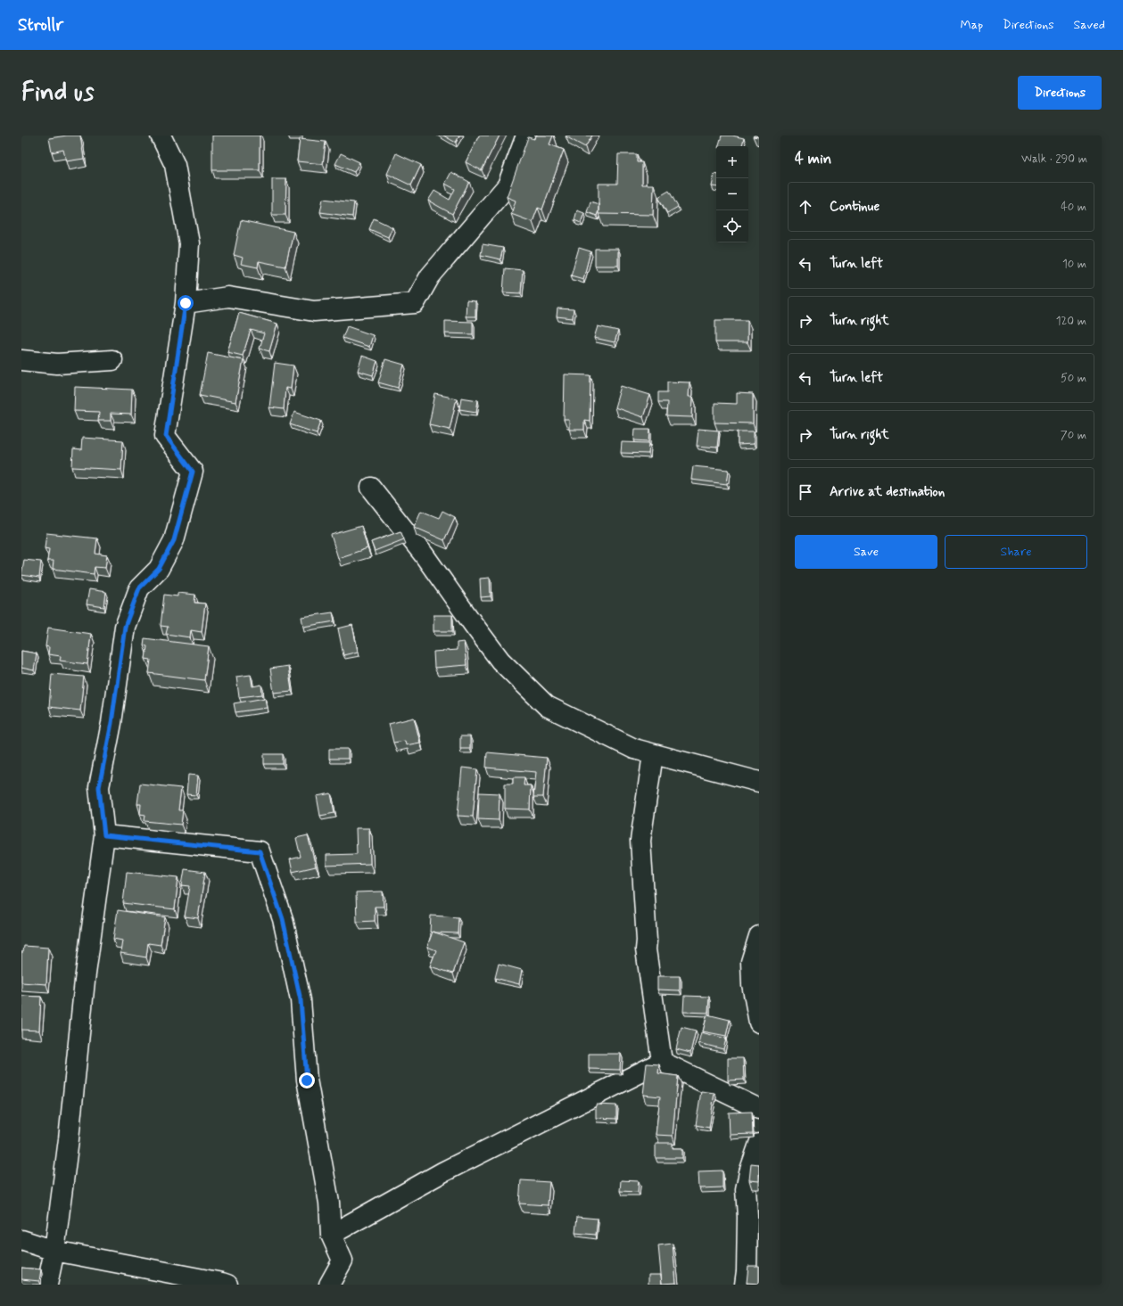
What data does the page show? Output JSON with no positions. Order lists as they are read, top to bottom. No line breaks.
{"page":{"header":"Strollr","nav":["Map","Directions","Saved"],"buttons":["Directions",["Save","Share"]],"title":"Find us","heading":["4 min","Walk · 290 m"],"map_buttons":["+","−"],"list":[["Continue","40 m"],["Turn left","10 m"],["Turn right","120 m"],["Turn left","50 m"],["Turn right","70 m"],"Arrive at destination"]}}
